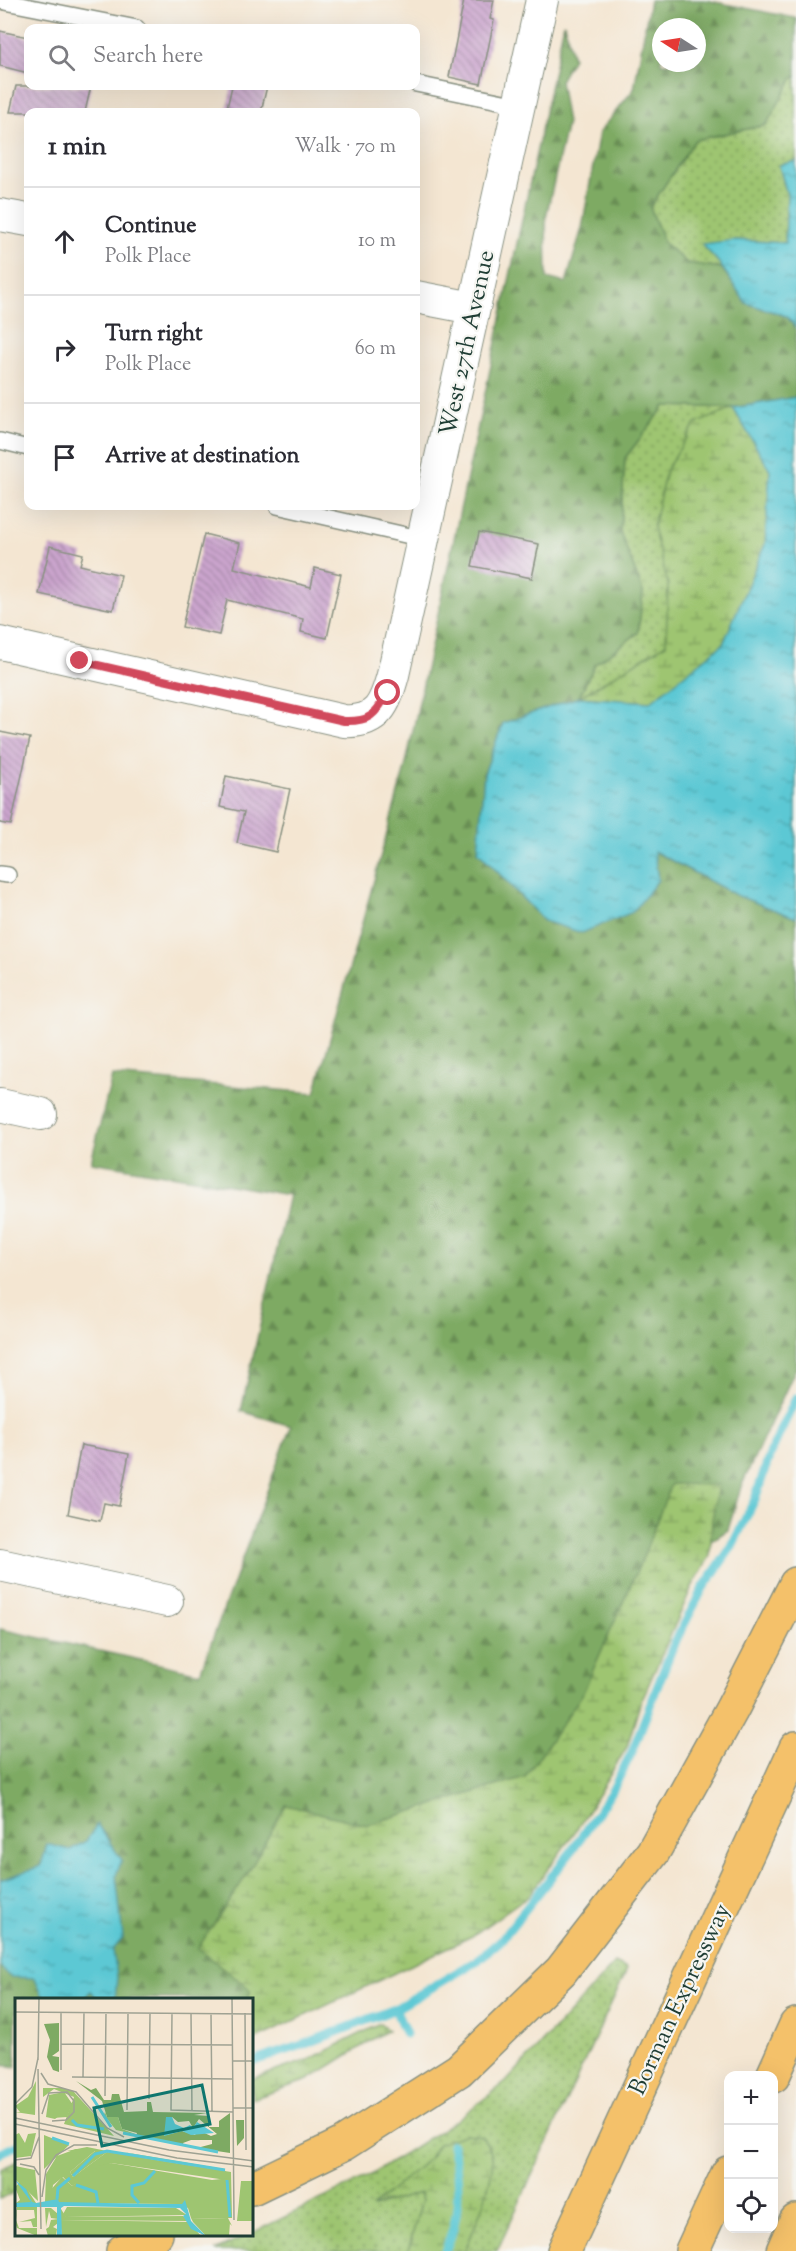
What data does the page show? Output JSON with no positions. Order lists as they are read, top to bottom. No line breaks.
{"streets":{"highway":["Borman Expressway"],"street":["West 27th Avenue"]},"north":"left","page":{"search":"Search here","heading":["1 min","Walk · 70 m"],"list":[["Continue","Polk Place","10 m"],["Turn right","Polk Place","60 m"],"Arrive at destination"],"map_buttons":["+","−"]}}
